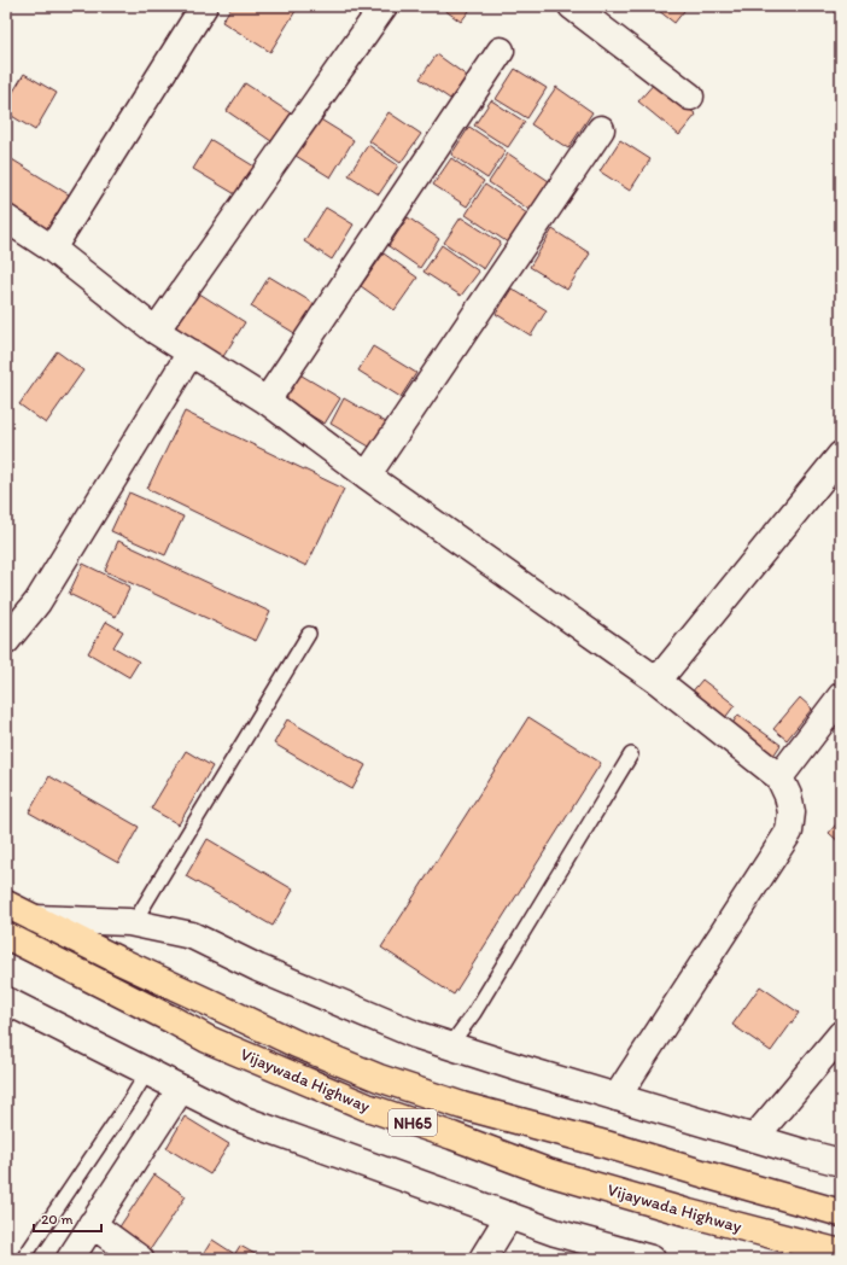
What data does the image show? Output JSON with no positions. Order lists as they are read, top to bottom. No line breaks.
{"streets":{"highway":["Vijaywada Highway","NH65"]},"scale_bar":"20 m"}
